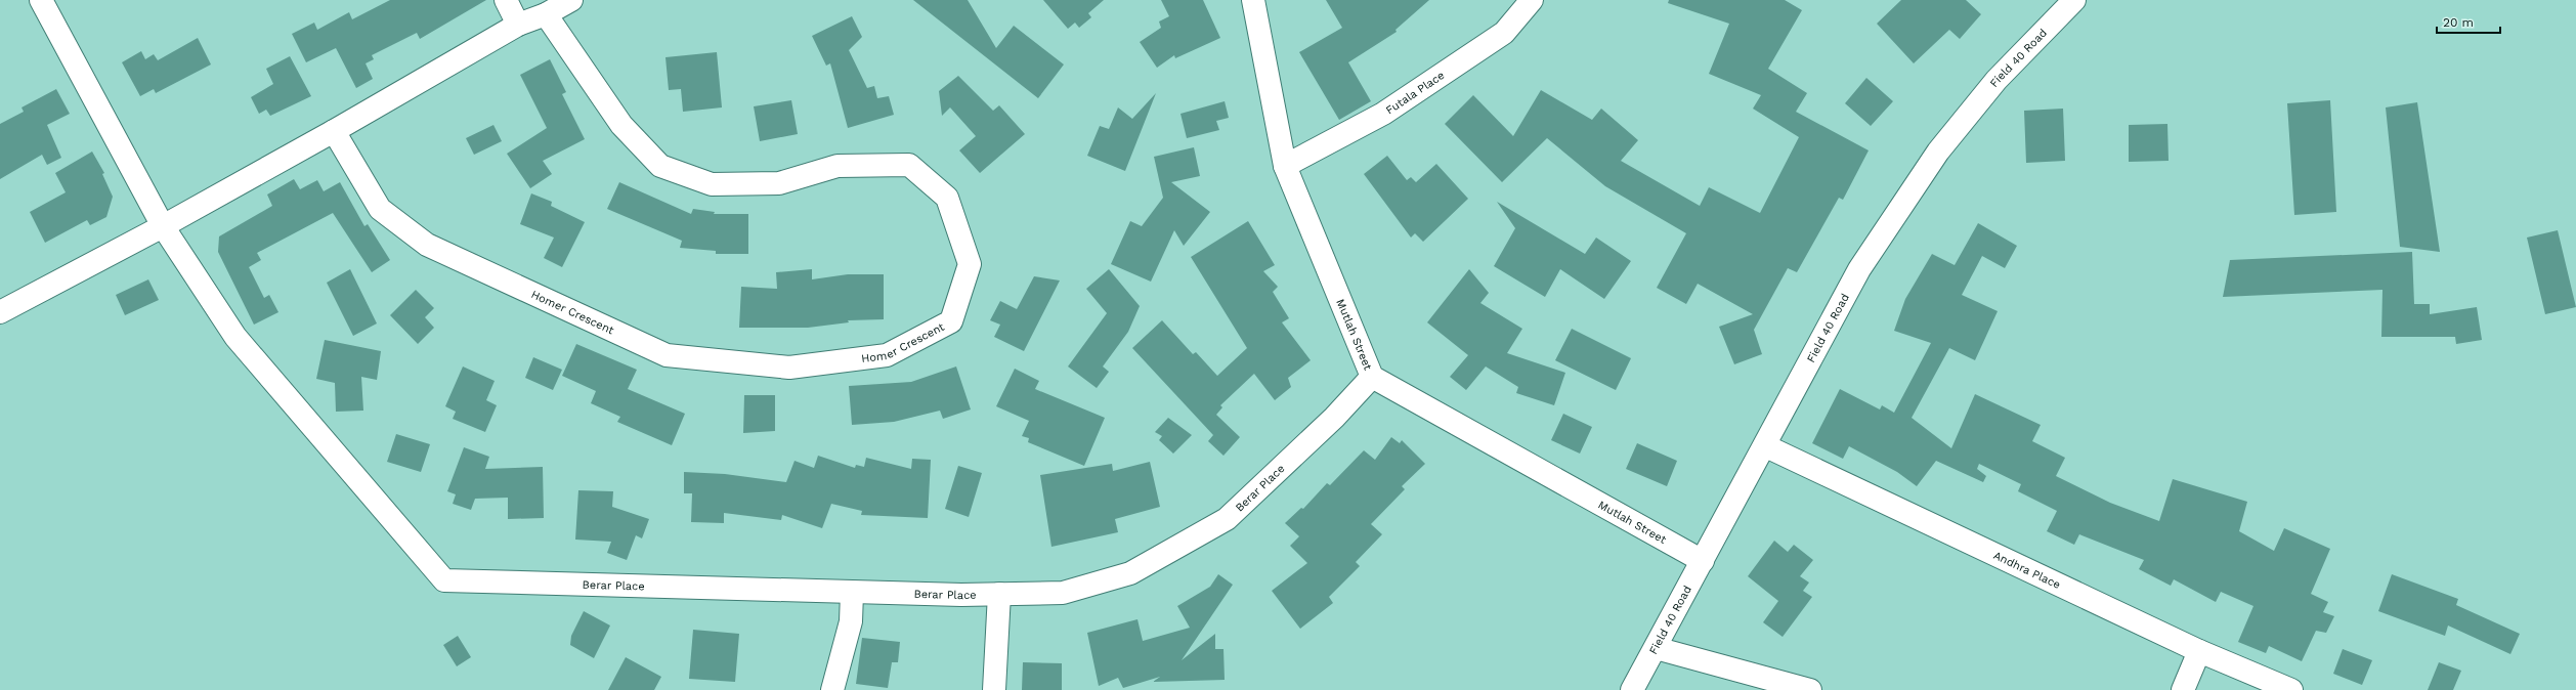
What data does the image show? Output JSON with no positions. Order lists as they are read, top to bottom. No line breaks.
{"streets":{"street":["Field 40 Road","Futala Place","Homer Crescent","Mutlah Street","Berar Place","Andhra Place"]},"crossings":[["Field 40 Road","Mutlah Street"],["Field 40 Road","Andhra Place"],["Futala Place","Mutlah Street"],["Mutlah Street","Berar Place"]],"scale_bar":"20 m"}
